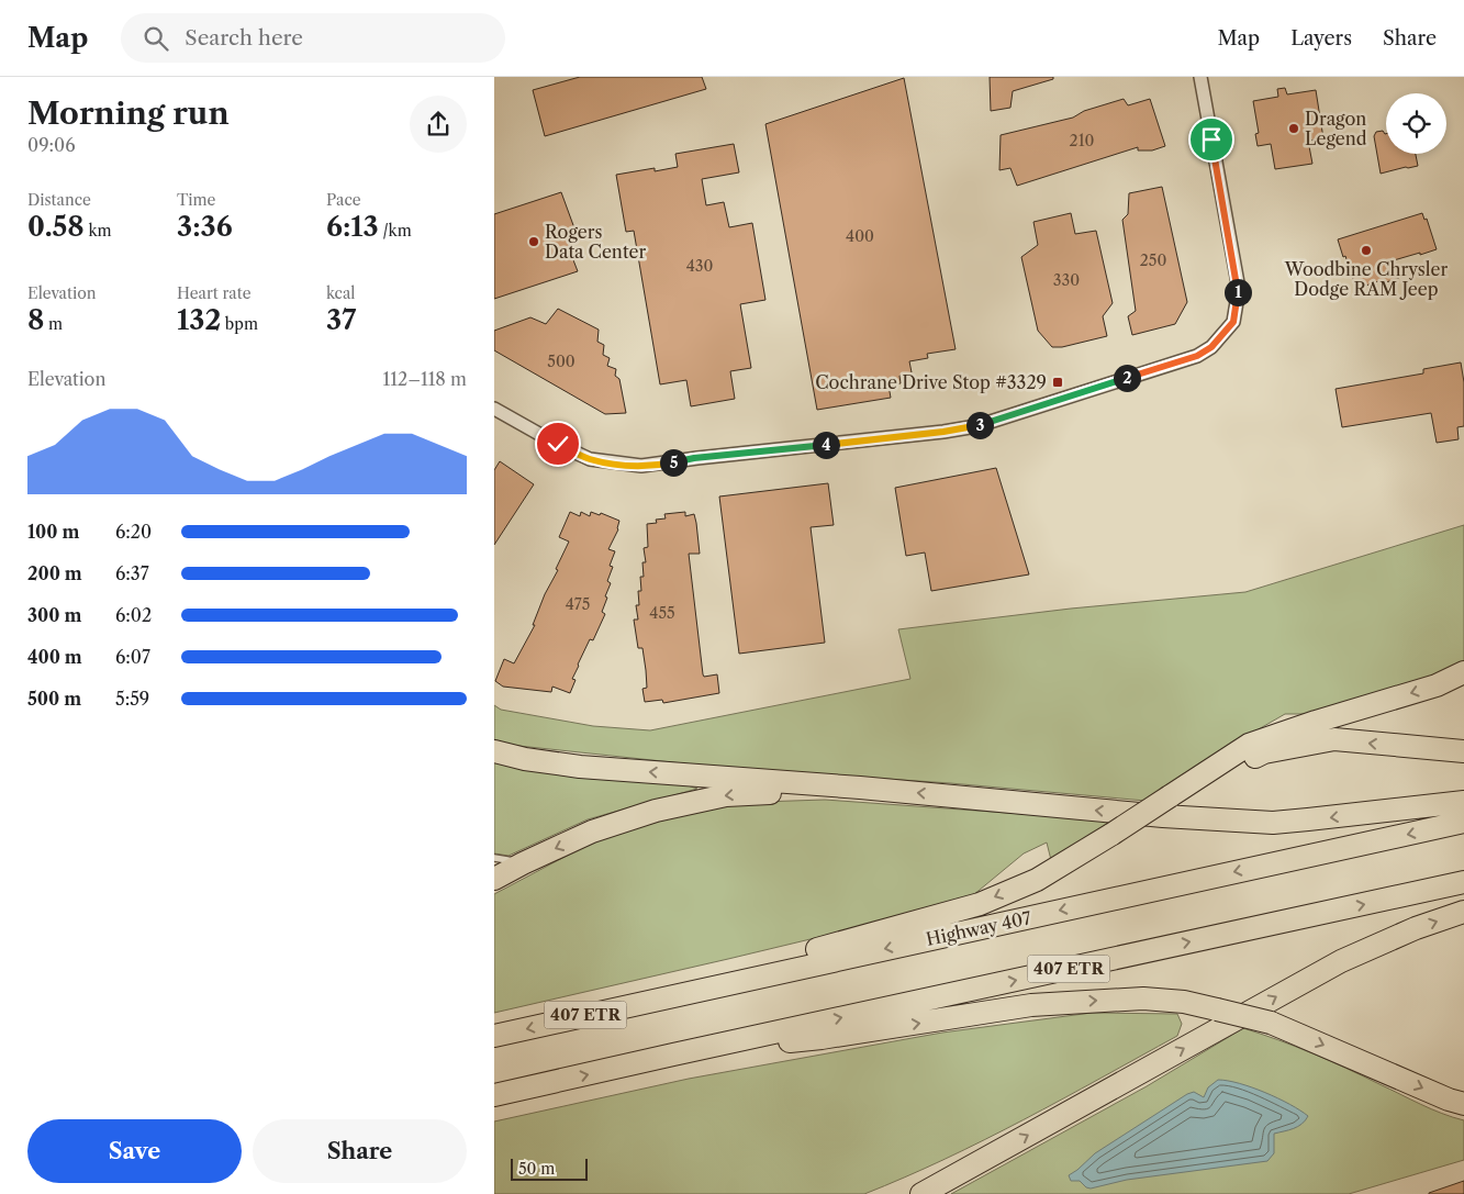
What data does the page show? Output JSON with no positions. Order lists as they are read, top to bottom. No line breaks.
{"streets":{"highway":["Highway 407","407 ETR"]},"places":{"other":["Dragon Legend","Rogers Data Center","Woodbine Chrysler Dodge RAM Jeep"],"transit":["Cochrane Drive Stop #3329"]},"house_numbers":["210","400","250","430","330","500","475","455"],"scale_bar":"50 m","page":{"header":"Map","search":"Search here","nav":["Map","Layers","Share"],"heading":["Morning run","09:06"],"stats":[["Distance","0.58 km"],["Time","3:36"],["Pace","6:13 /km"],["Elevation","8 m"],["Heart rate","132 bpm"],["kcal","37"]],"pins":["1","2","3","4","5"],"chart":["Elevation","112–118 m"],"list":[{"name":"100 m","note":"6:20"},{"name":"200 m","note":"6:37"},{"name":"300 m","note":"6:02"},{"name":"400 m","note":"6:07"},{"name":"500 m","note":"5:59"}],"buttons":["Save","Share"],"scale":"50 m"}}
